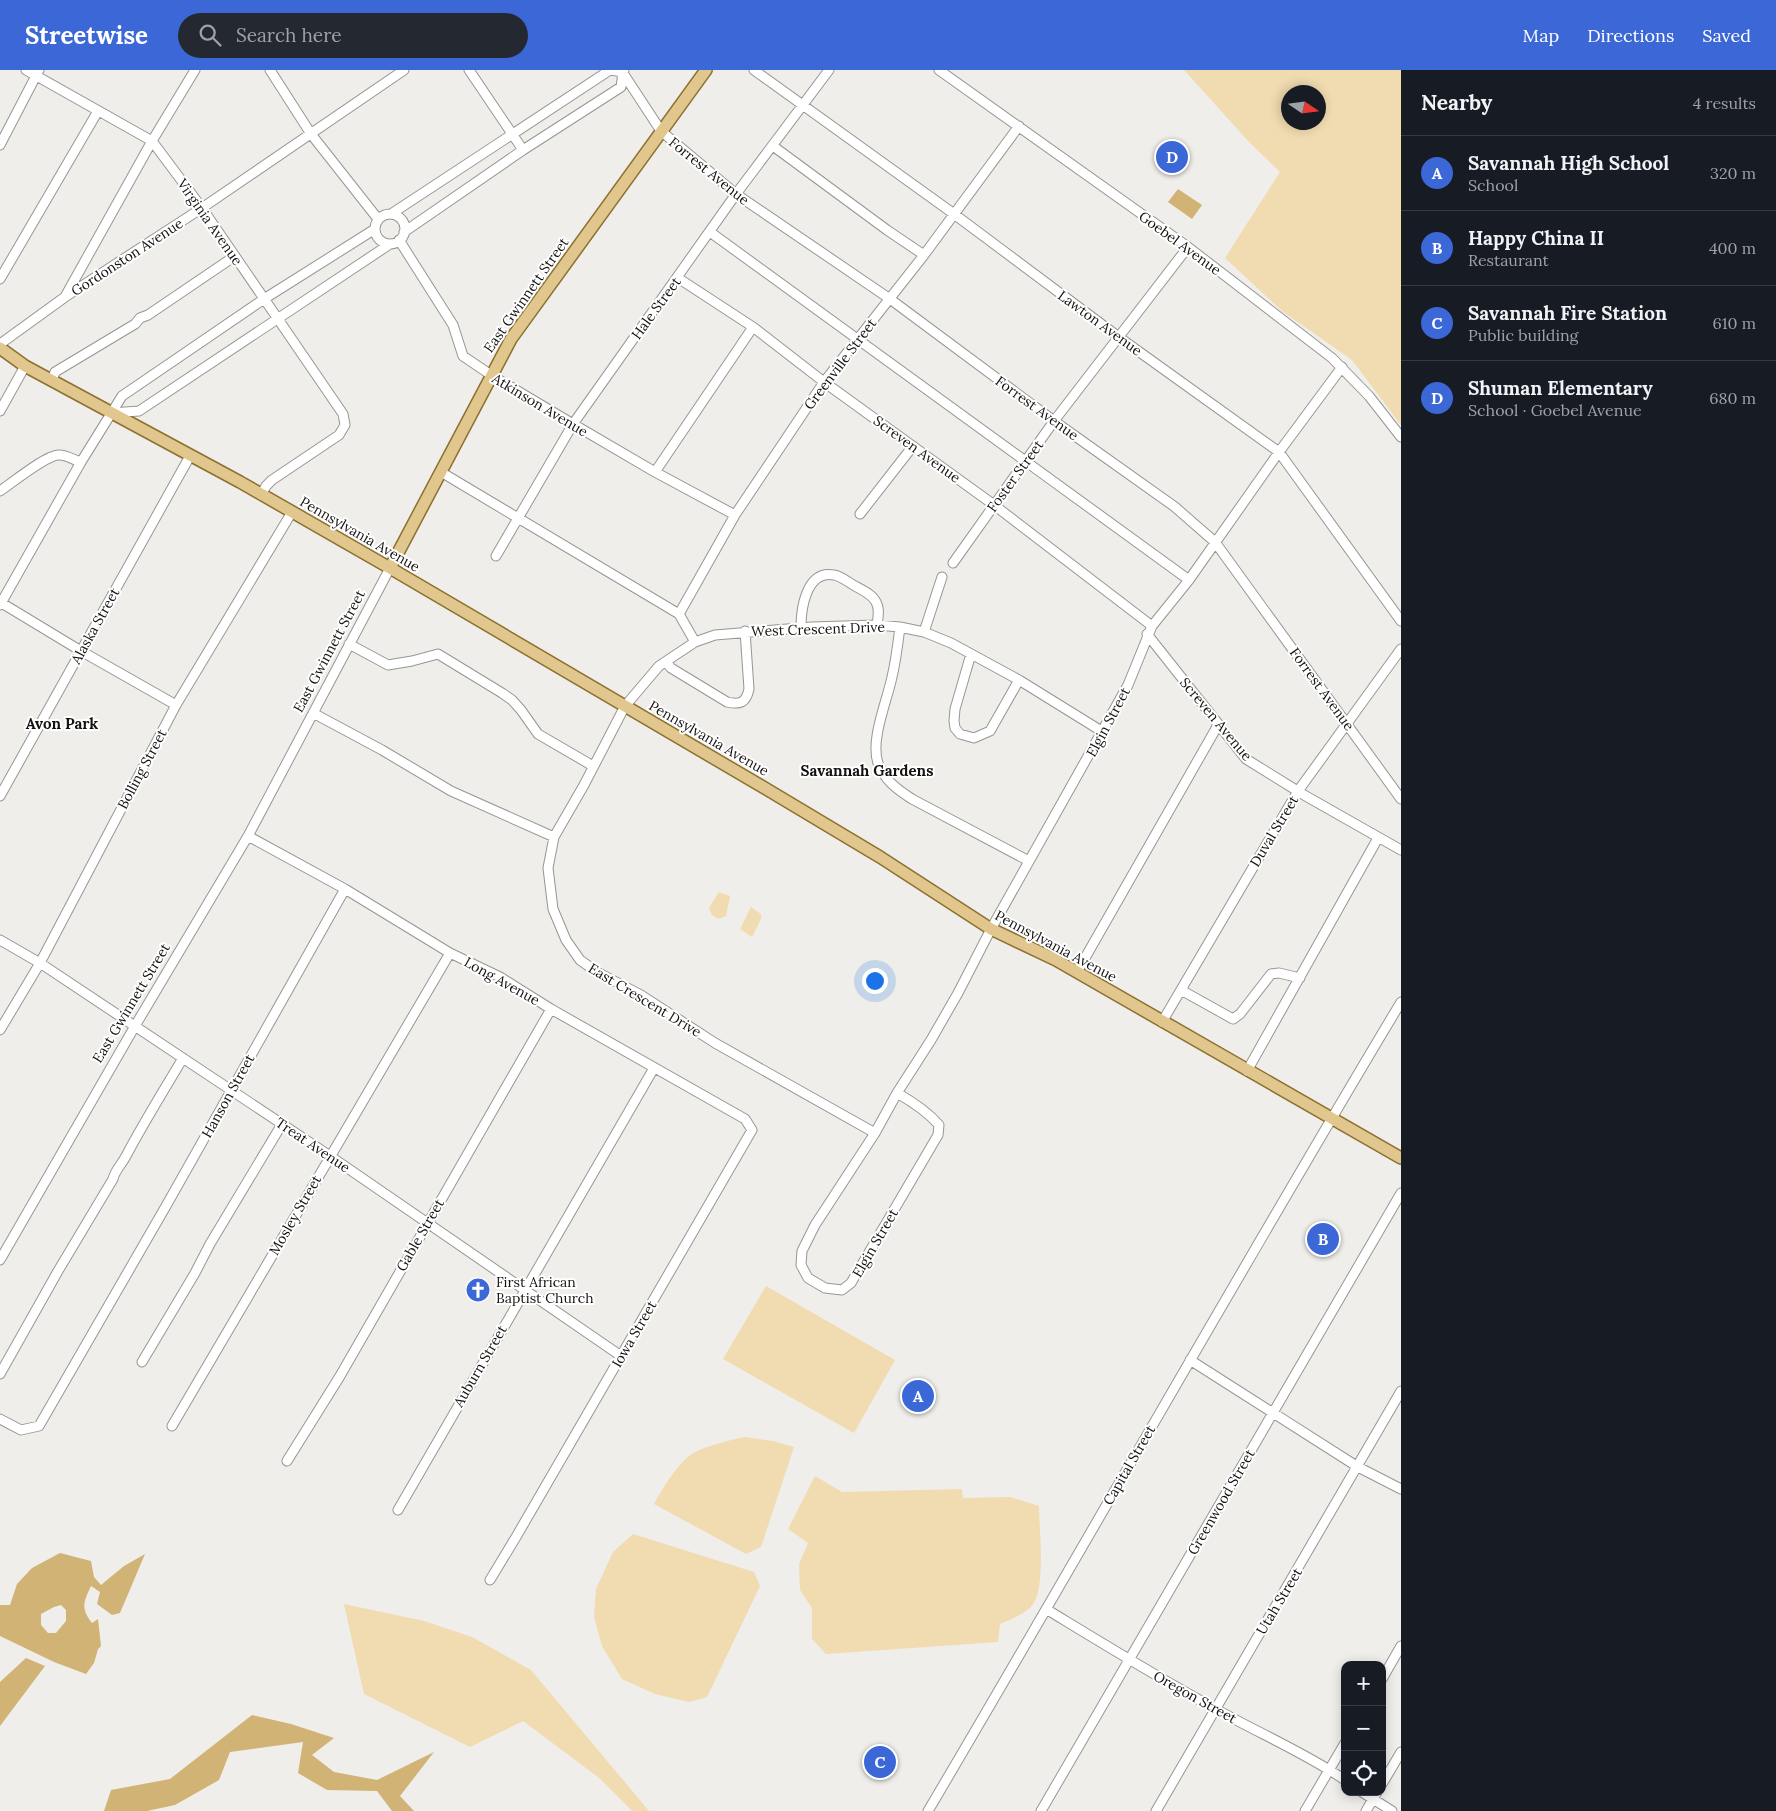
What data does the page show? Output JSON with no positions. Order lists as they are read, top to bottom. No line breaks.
{"streets":{"main road":["East Gwinnett Street","Pennsylvania Avenue"],"street":["Forrest Avenue","Virginia Avenue","Goebel Avenue","Gordonston Avenue","Hale Street","Lawton Avenue","Greenville Street","Atkinson Avenue","Screven Avenue","Foster Street","Alaska Street","West Crescent Drive","Elgin Street","Bolling Street","Duval Street","Long Avenue","East Crescent Drive","Hanson Street","Treat Avenue","Mosley Street","Gable Street","Iowa Street","Auburn Street","Capital Street","Greenwood Street","Utah Street","Oregon Street"]},"crossings":[["Forrest Avenue","East Gwinnett Street"],["Forrest Avenue","Hale Street"],["Forrest Avenue","Greenville Street"],["Forrest Avenue","Foster Street"],["Forrest Avenue","Elgin Street"],["Forrest Avenue","Duval Street"],["Virginia Avenue","Gordonston Avenue"],["Virginia Avenue","Pennsylvania Avenue"],["Goebel Avenue","Greenville Street"],["Goebel Avenue","Foster Street"],["Goebel Avenue","Elgin Street"],["Gordonston Avenue","Atkinson Avenue"],["East Gwinnett Street","Atkinson Avenue"],["East Gwinnett Street","Pennsylvania Avenue"],["East Gwinnett Street","Long Avenue"],["East Gwinnett Street","Treat Avenue"],["Hale Street","Lawton Avenue"],["Hale Street","Atkinson Avenue"],["Hale Street","Screven Avenue"],["Lawton Avenue","Greenville Street"],["Lawton Avenue","Foster Street"],["Lawton Avenue","Elgin Street"],["Greenville Street","Atkinson Avenue"],["Greenville Street","Screven Avenue"],["Screven Avenue","Foster Street"],["Screven Avenue","Elgin Street"],["Screven Avenue","Duval Street"],["Pennsylvania Avenue","Alaska Street"],["Pennsylvania Avenue","West Crescent Drive"],["Pennsylvania Avenue","Elgin Street"],["Pennsylvania Avenue","Bolling Street"],["Pennsylvania Avenue","Duval Street"],["Pennsylvania Avenue","East Crescent Drive"],["Pennsylvania Avenue","Capital Street"],["West Crescent Drive","Elgin Street"],["West Crescent Drive","East Crescent Drive"],["Elgin Street","East Crescent Drive"],["Bolling Street","Treat Avenue"],["Long Avenue","Hanson Street"],["Long Avenue","Mosley Street"],["Long Avenue","Gable Street"],["Long Avenue","Iowa Street"],["Long Avenue","Auburn Street"],["Hanson Street","Treat Avenue"],["Treat Avenue","Mosley Street"],["Treat Avenue","Gable Street"],["Treat Avenue","Iowa Street"],["Treat Avenue","Auburn Street"],["Capital Street","Oregon Street"],["Greenwood Street","Oregon Street"],["Utah Street","Oregon Street"]],"districts":["Avon Park","Savannah Gardens"],"places":{"church":["First African Baptist Church"]},"north":"right","page":{"header":"Streetwise","search":"Search here","nav":["Map","Directions","Saved"],"heading":["Nearby","4 results"],"list":[{"mark":"A","name":"Savannah High School","note":"School","value":"320 m"},{"mark":"B","name":"Happy China II","note":"Restaurant","value":"400 m"},{"mark":"C","name":"Savannah Fire Station","note":"Public building","value":"610 m"},{"mark":"D","name":"Shuman Elementary","note":"School · Goebel Avenue","value":"680 m"}],"pins":["D","B","A","C"],"map_buttons":["+","−"]}}
